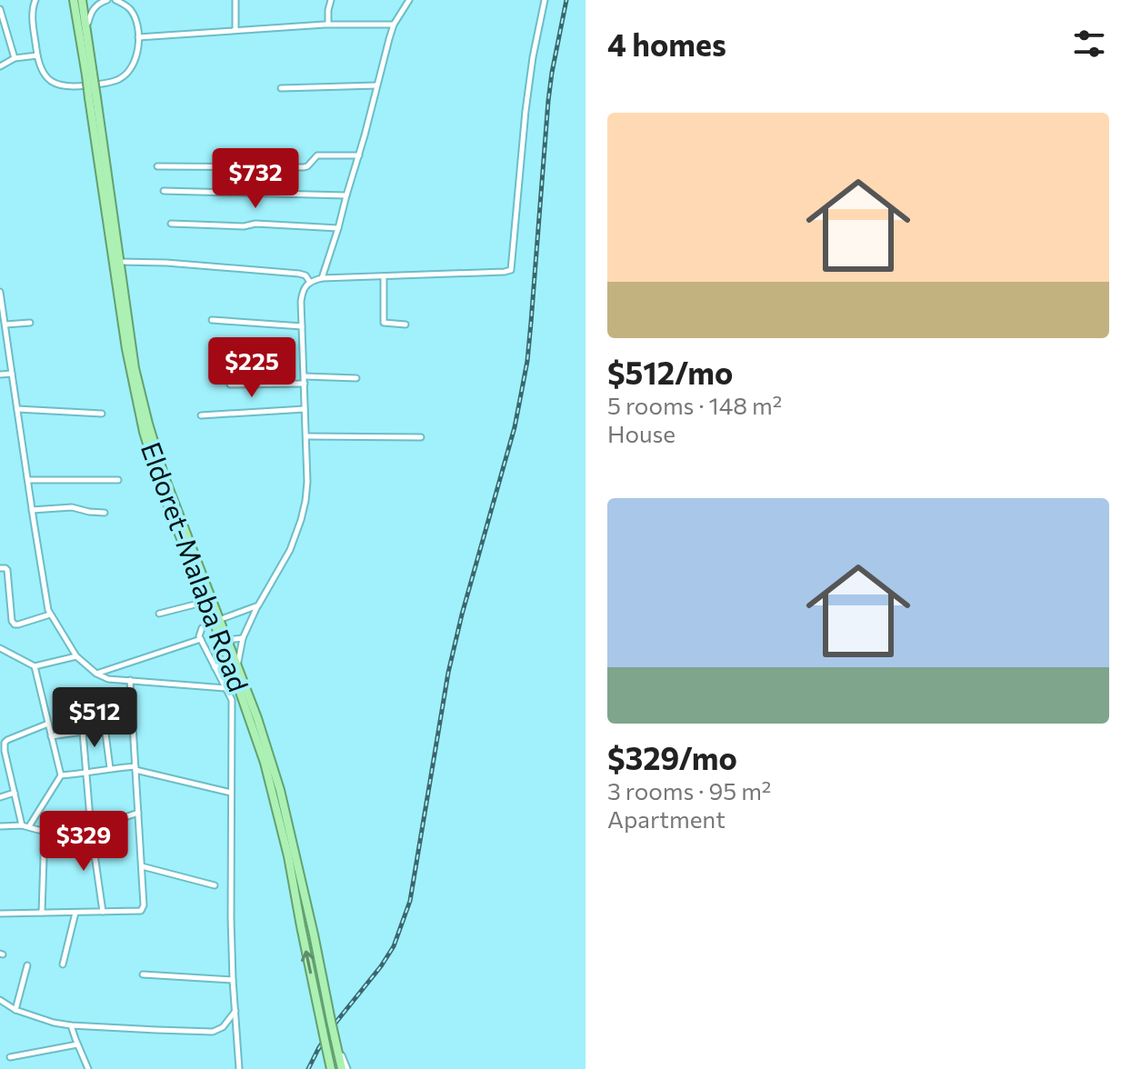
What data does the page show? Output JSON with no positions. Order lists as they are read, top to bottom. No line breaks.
{"streets":{"highway":["Eldoret-Malaba Road"]},"page":{"heading":"4 homes","list":[{"name":"$512/mo","note":"5 rooms · 148 m² · House"},{"name":"$329/mo","note":"3 rooms · 95 m² · Apartment"}],"price":["$732","$225","$512","$329"]}}
